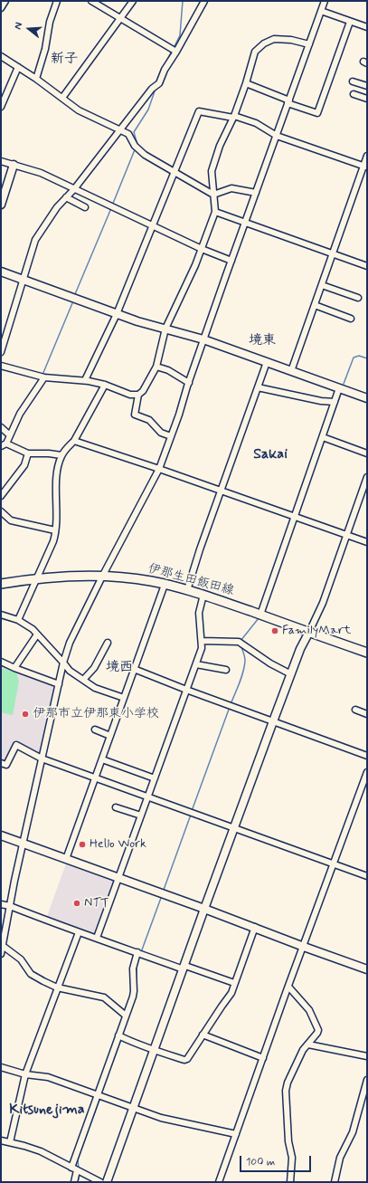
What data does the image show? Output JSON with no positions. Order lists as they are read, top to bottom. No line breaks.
{"streets":{"main road":["伊那生田飯田線"]},"districts":["新子","境東","Sakai","境西","Kitsunejima"],"places":["FamilyMart","伊那市立伊那東小学校","Hello Work","NTT"],"scale_bar":"100 m","north":"left"}
